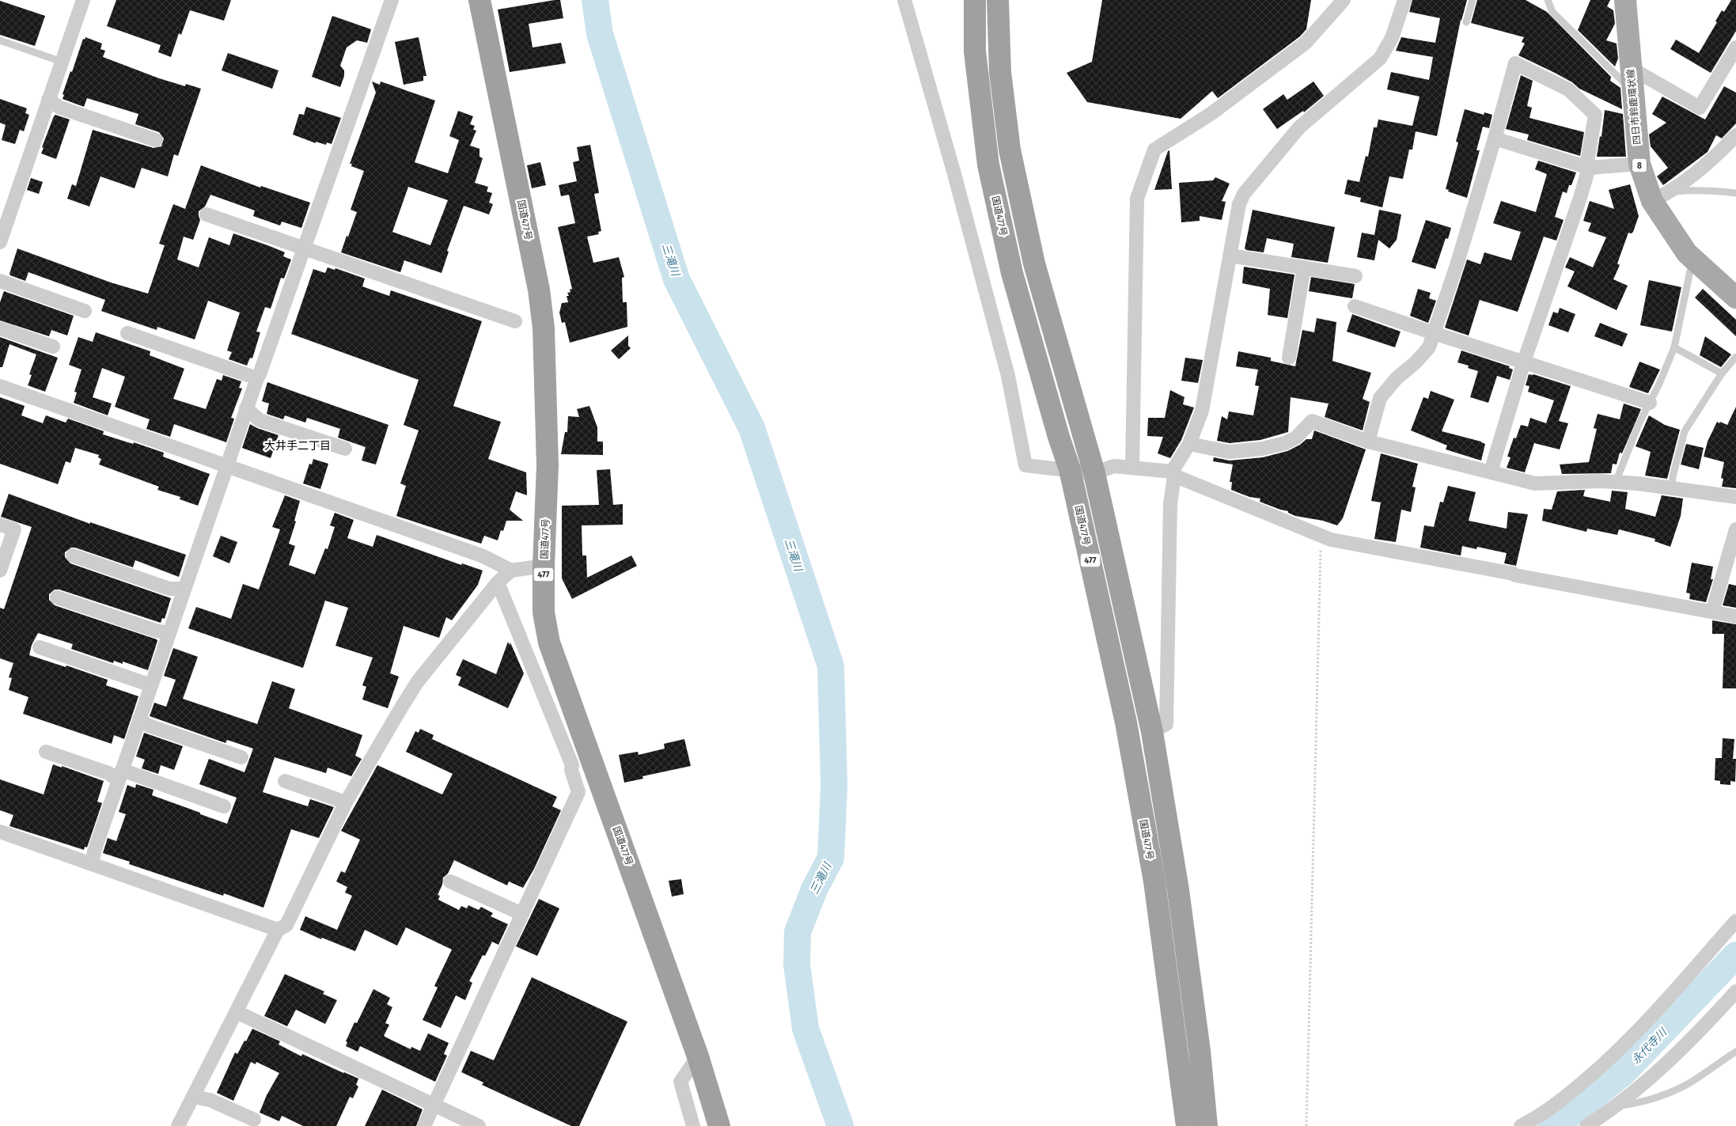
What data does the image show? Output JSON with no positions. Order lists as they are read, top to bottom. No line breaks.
{"streets":{"highway":["国道477号","477"],"main road":["四日市鈴鹿環状線","8"]},"districts":["大井手二丁目"],"water":["三滝川","永代寺川"]}
